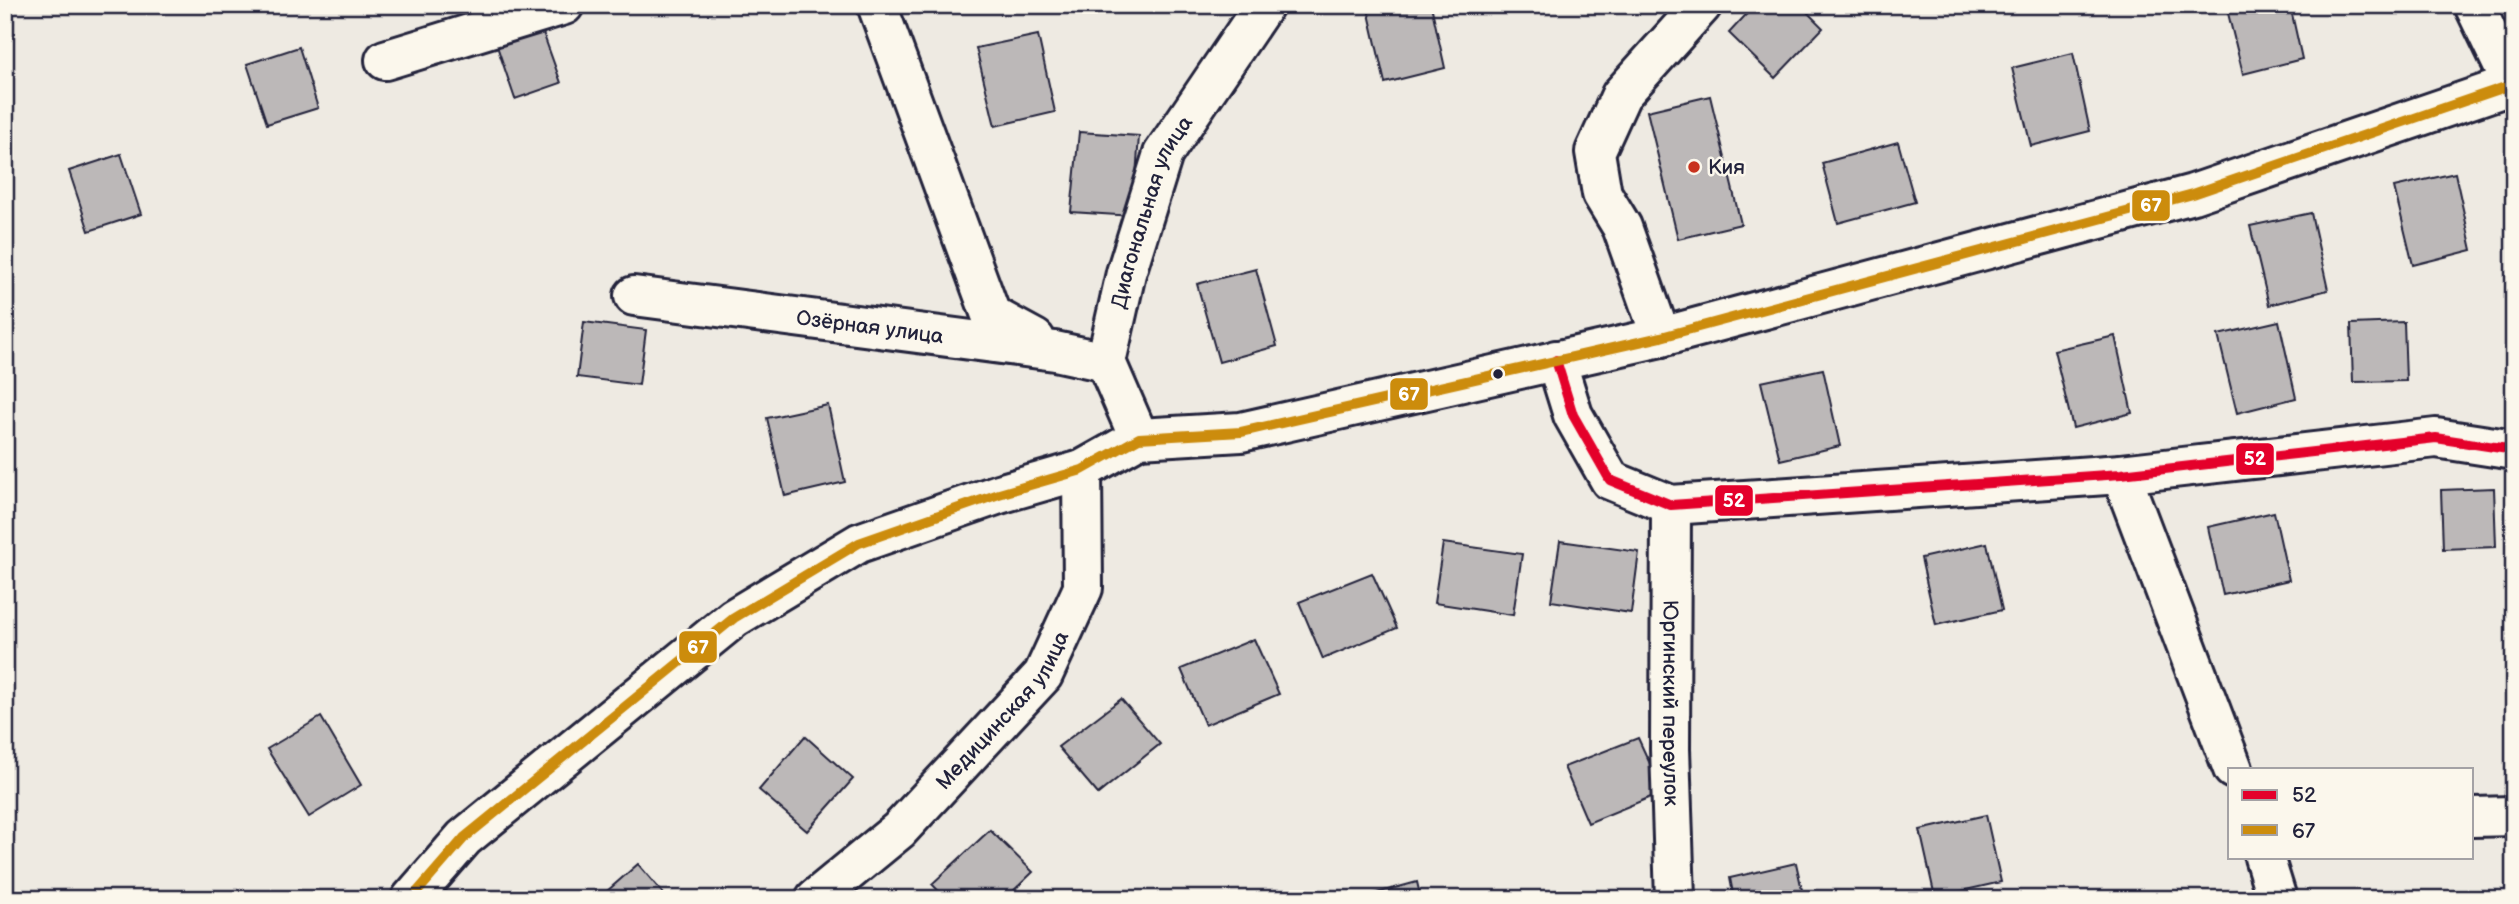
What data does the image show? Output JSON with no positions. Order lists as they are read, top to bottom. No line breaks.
{"streets":{"street":["Диагональная улица","Озёрная улица","Юргинский переулок","Медицинская улица"]},"crossings":[["Диагональная улица","Озёрная улица"]],"places":["Кия"],"lines":["transit line 67","transit line 52"],"legend":["52","67"]}
